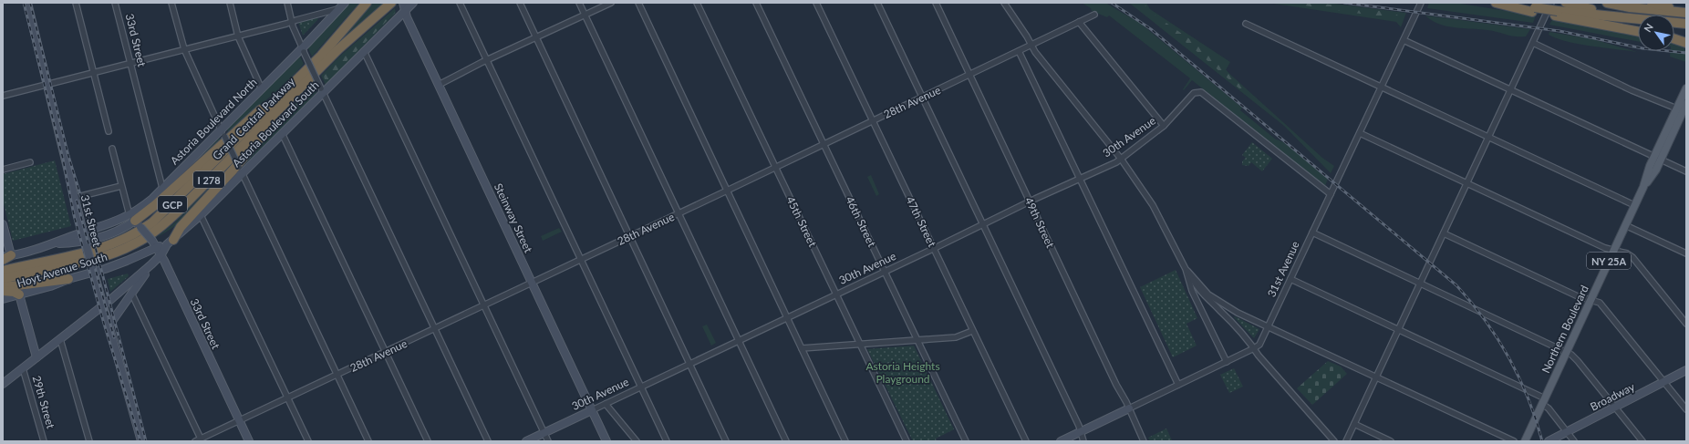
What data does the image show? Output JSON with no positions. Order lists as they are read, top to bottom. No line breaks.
{"streets":{"highway":["Grand Central Parkway","I 278","GCP"],"main road":["33rd Street","Astoria Boulevard North","Astoria Boulevard South","30th Avenue","Steinway Street","31st Street","NY 25A","31st Avenue","Hoyt Avenue South","Northern Boulevard","Broadway"],"street":["28th Avenue","45th Street","46th Street","47th Street","49th Street","29th Street"]},"crossings":[["33rd Street","28th Avenue"],["33rd Street","Astoria Boulevard North"],["33rd Street","Astoria Boulevard South"],["33rd Street","Hoyt Avenue South"],["28th Avenue","Steinway Street"],["28th Avenue","45th Street"],["28th Avenue","46th Street"],["28th Avenue","47th Street"],["28th Avenue","49th Street"],["Astoria Boulevard North","31st Street"],["Astoria Boulevard South","Steinway Street"],["Astoria Boulevard South","31st Street"],["Astoria Boulevard South","Hoyt Avenue South"],["Astoria Boulevard South","29th Street"],["30th Avenue","Steinway Street"],["30th Avenue","45th Street"],["30th Avenue","46th Street"],["30th Avenue","47th Street"],["30th Avenue","49th Street"],["30th Avenue","31st Avenue"],["31st Street","Hoyt Avenue South"],["49th Street","31st Avenue"]],"parks":["Astoria Heights Playground"],"north":"top left"}
